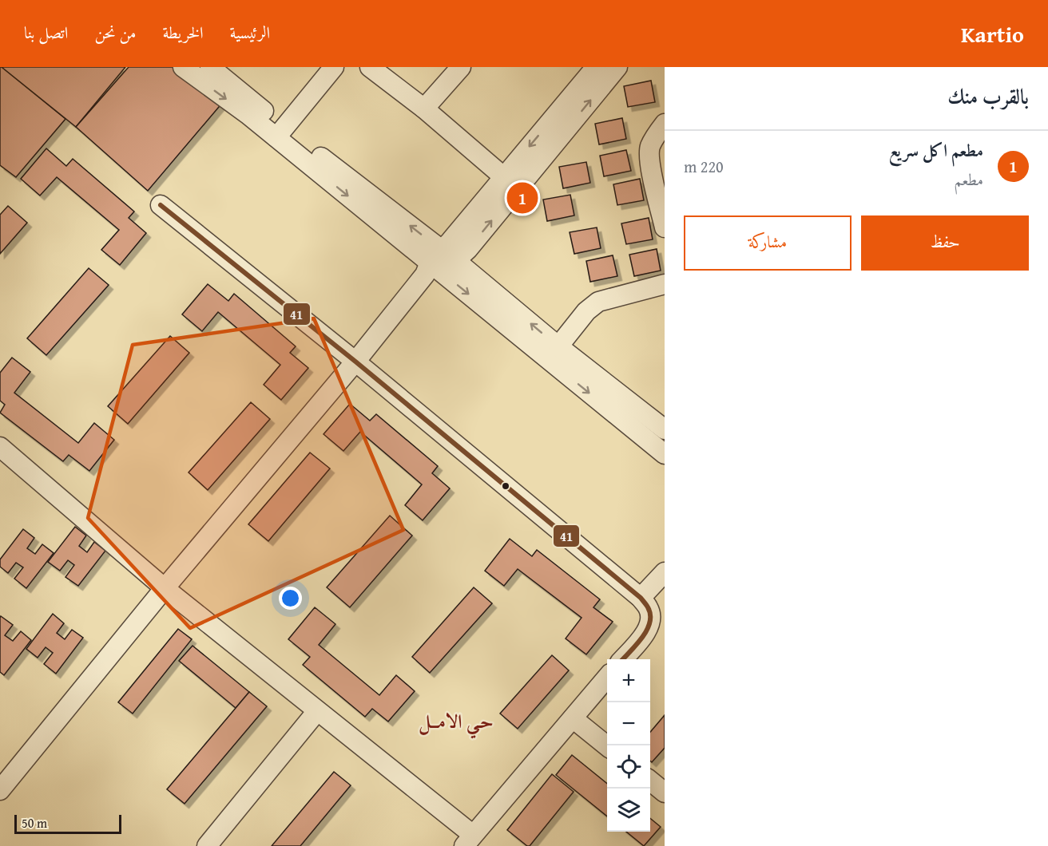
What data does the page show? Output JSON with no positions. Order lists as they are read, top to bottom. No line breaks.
{"districts":["حـي الامــل"],"lines":["transit line 41"],"scale_bar":"50 m","page":{"header":"Kartio","nav":["الرئيسية","الخريطة","من نحن","اتصل بنا"],"heading":"بالقرب منك","list":[{"mark":"1","name":"مطعم اكل سريع","note":"مطعم","value":"220 m"}],"pins":"1","buttons":["حفظ","مشاركة"],"map_buttons":["+","−"],"scale":"50 m"}}
